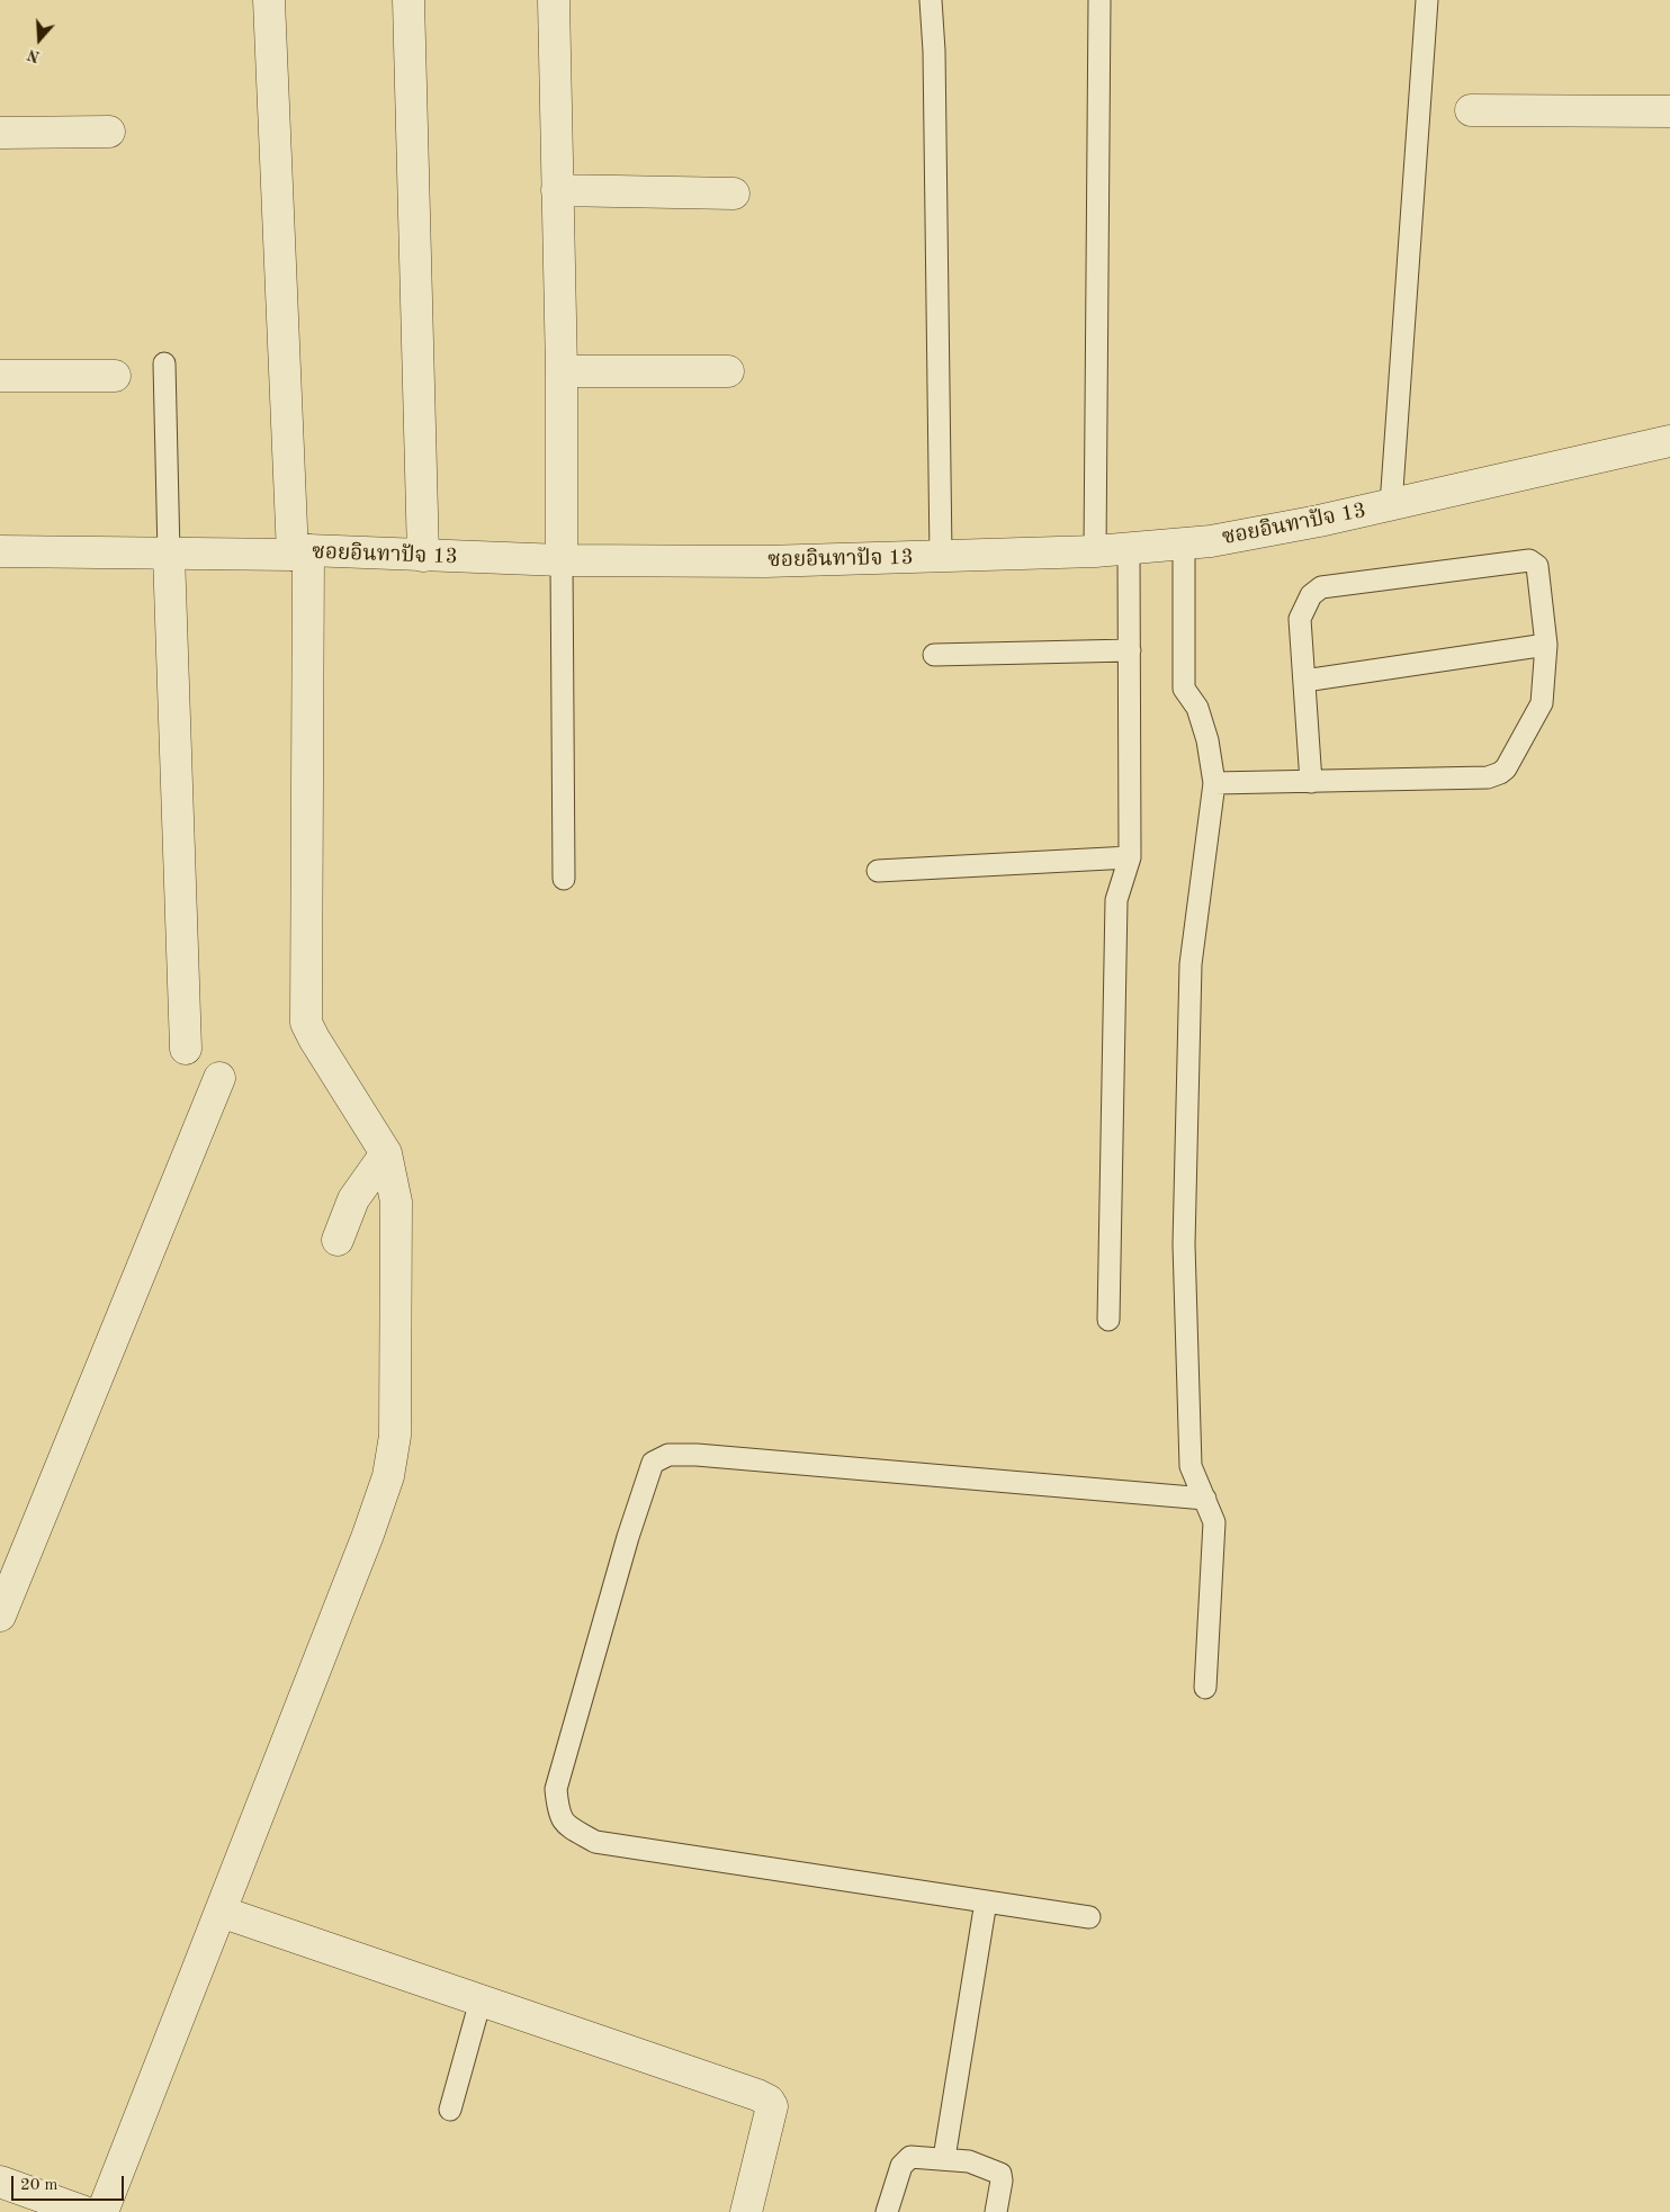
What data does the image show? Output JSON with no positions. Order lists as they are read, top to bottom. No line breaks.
{"streets":{"street":["ซอยอินทาปัจ 13"]},"scale_bar":"20 m","north":"bottom"}
